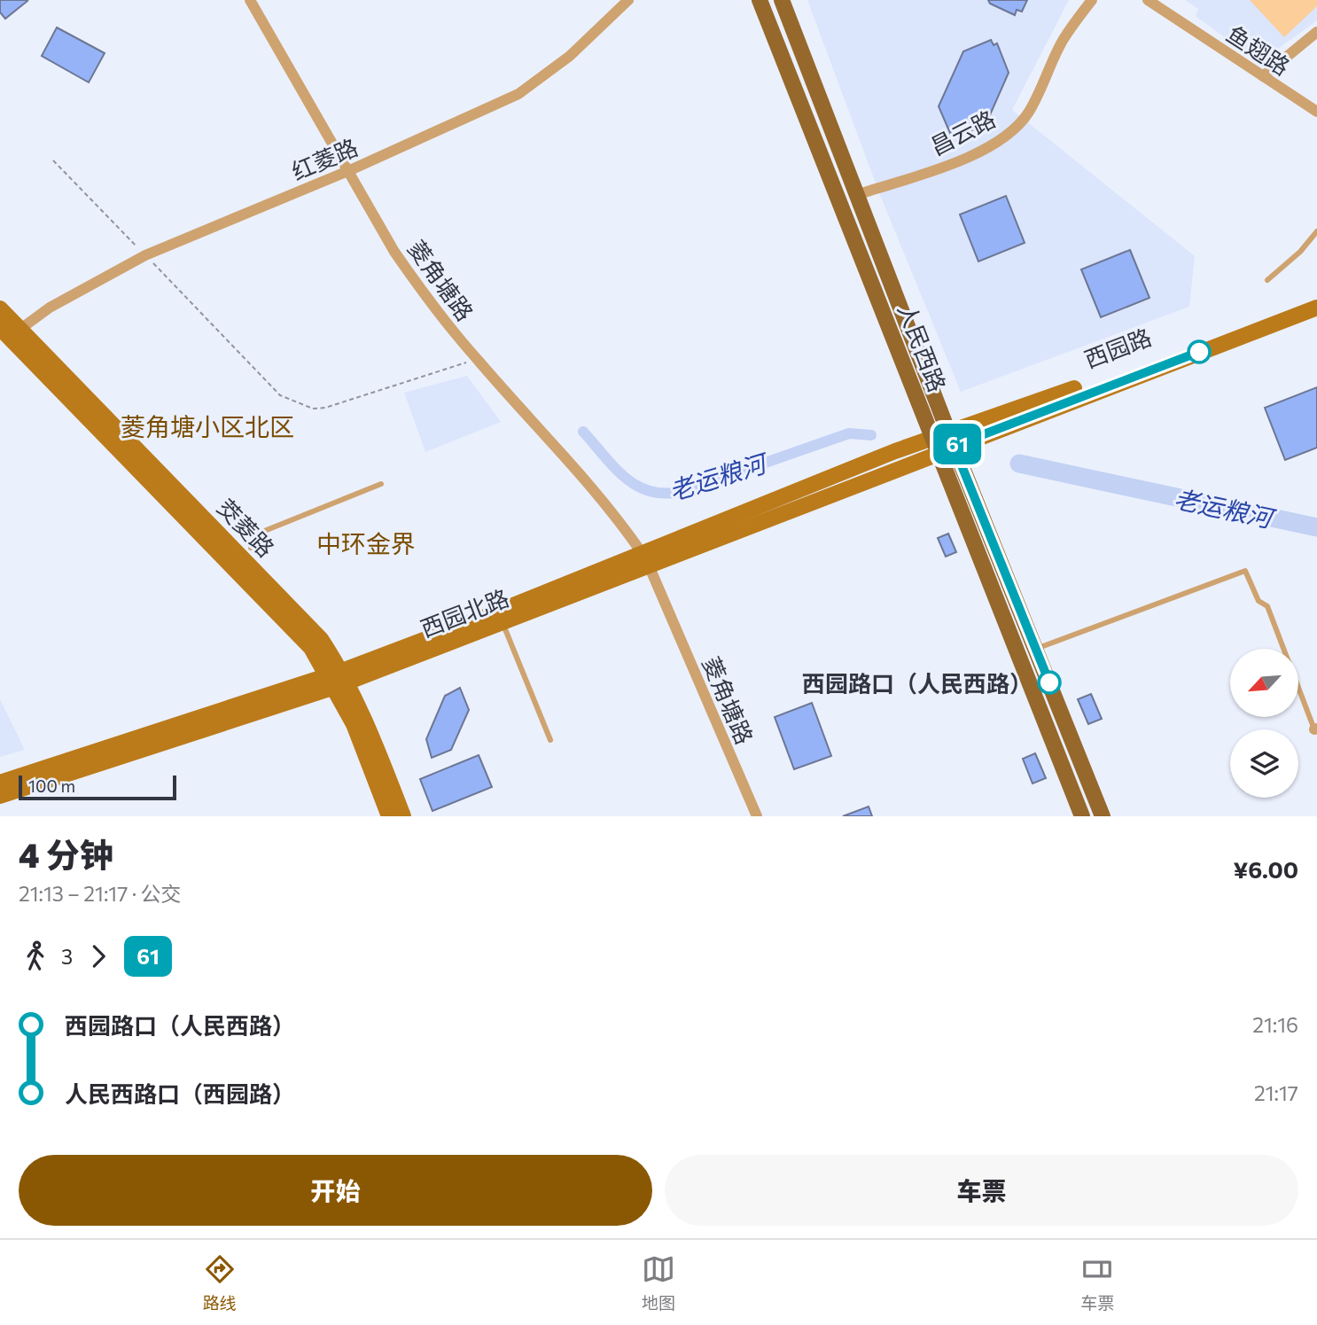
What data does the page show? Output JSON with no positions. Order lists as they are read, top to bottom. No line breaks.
{"streets":{"main road":["人民西路","西园路","茭菱路","西园北路"],"street":["鱼翅路","昌云路","红菱路","菱角塘路"]},"crossings":[["昌云路","人民西路"],["红菱路","菱角塘路"],["红菱路","茭菱路"],["菱角塘路","西园北路"],["人民西路","西园路"],["人民西路","西园北路"],["西园路","西园北路"],["茭菱路","西园北路"]],"districts":["菱角塘小区北区","中环金界"],"water":["老运粮河"],"places":["西园路口（人民西路）"],"lines":["bus line 61"],"scale_bar":"100 m","north":"bottom left","page":{"on_map":"61","scale":"100 m","heading":["4 分钟","21:13 – 21:17 · 公交","¥6.00"],"legs":["3","61"],"list":[{"name":"西园路口（人民西路）","value":"21:16"},{"name":"人民西路口（西园路）","value":"21:17"}],"buttons":["开始","车票"],"tabs":["路线","地图","车票"]}}
